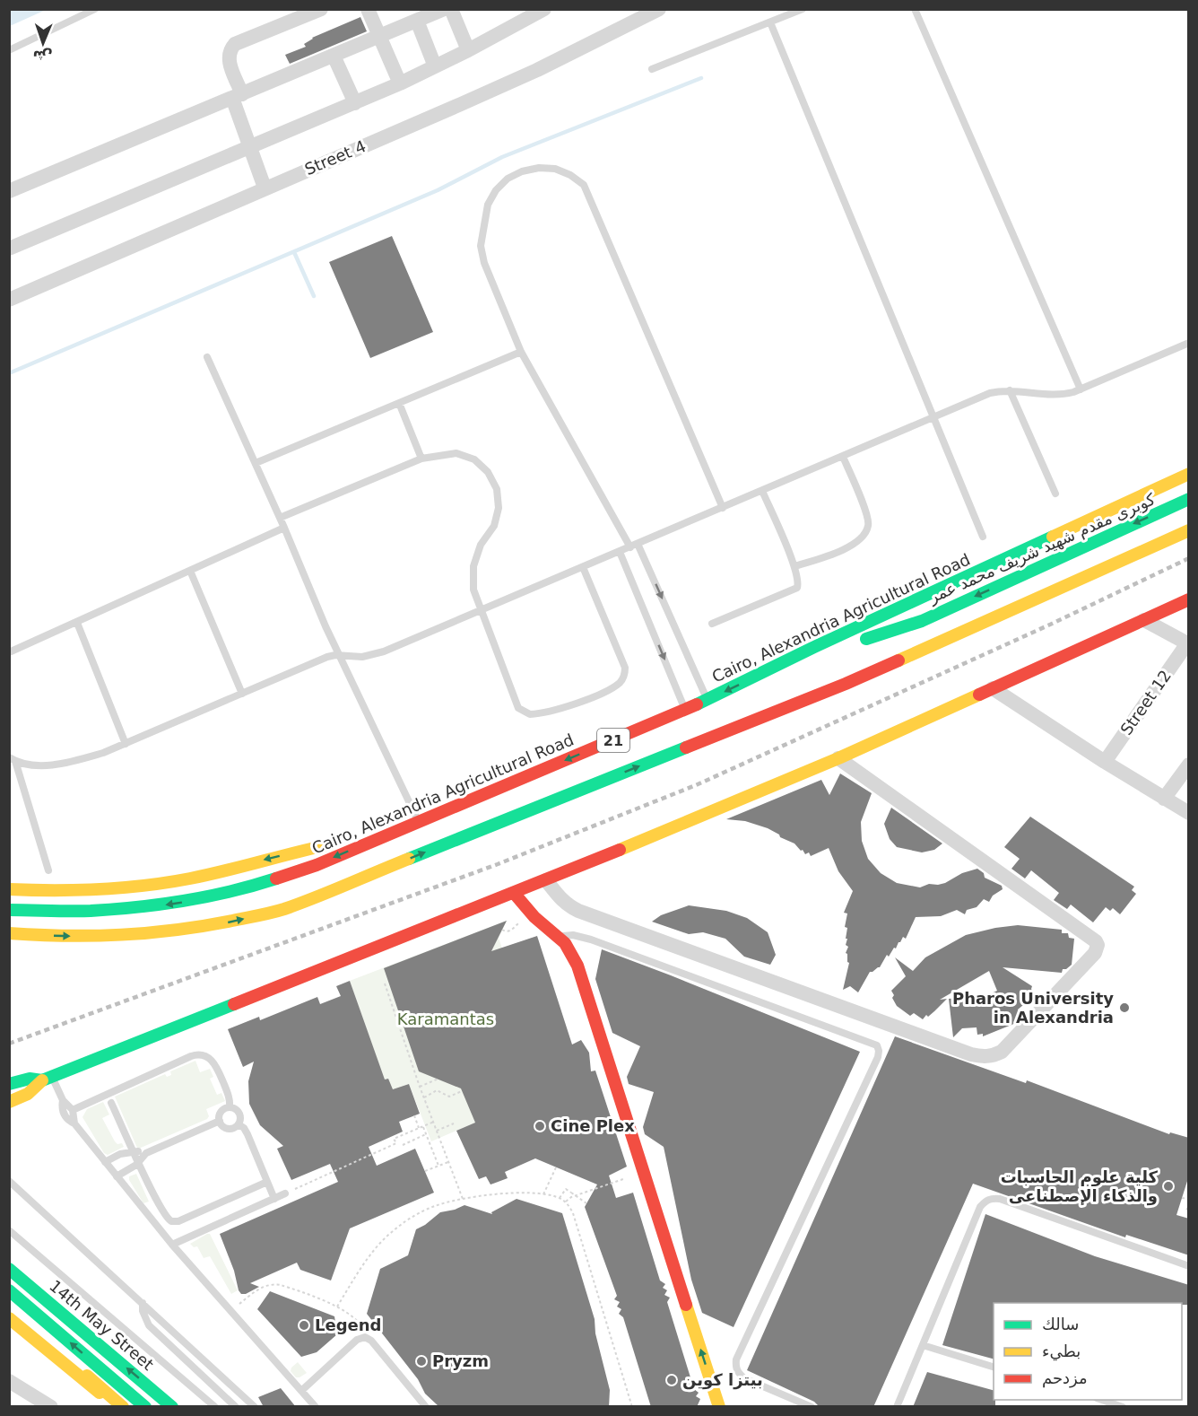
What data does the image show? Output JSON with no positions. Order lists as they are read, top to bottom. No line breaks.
{"streets":{"main road":["كوبرى مقدم شهيد شريف محمد عمر","Cairo, Alexandria Agricultural Road","21","14th May Street"],"street":["Street 4","Street 12"]},"crossings":[["كوبرى مقدم شهيد شريف محمد عمر","Cairo, Alexandria Agricultural Road"]],"parks":["Karamantas"],"places":["Pharos University in Alexandria","Cine Plex","كلية علوم الحاسبات والذكاء الإصطناعى","Legend","Pryzm","بيتزا كوين"],"legend":["سالك","بطيء","مزدحم"],"north":"bottom"}
